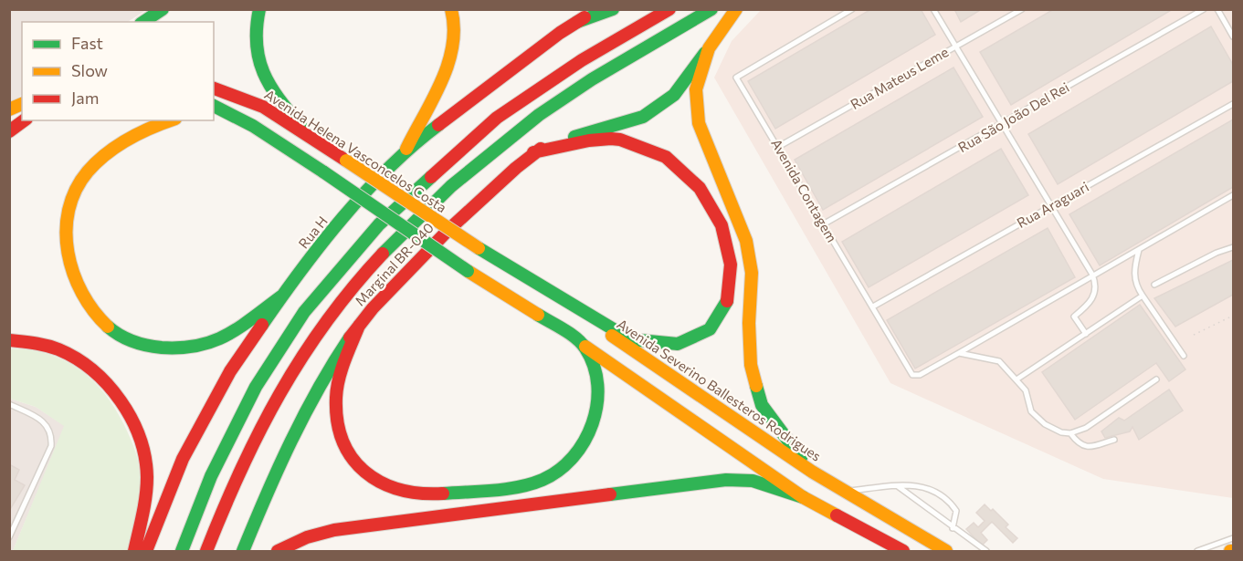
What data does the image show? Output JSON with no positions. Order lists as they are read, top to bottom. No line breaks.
{"streets":{"main road":["Avenida Helena Vasconcelos Costa","Rua H","Marginal BR-040","Avenida Severino Ballesteros Rodrigues"],"lane":["Rua Mateus Leme","Rua São João Del Rei","Avenida Contagem","Rua Araguari"]},"crossings":[["Rua Mateus Leme","Avenida Contagem"],["Rua São João Del Rei","Avenida Contagem"],["Avenida Helena Vasconcelos Costa","Avenida Severino Ballesteros Rodrigues"],["Avenida Contagem","Rua Araguari"]],"legend":["Fast","Slow","Jam"]}
